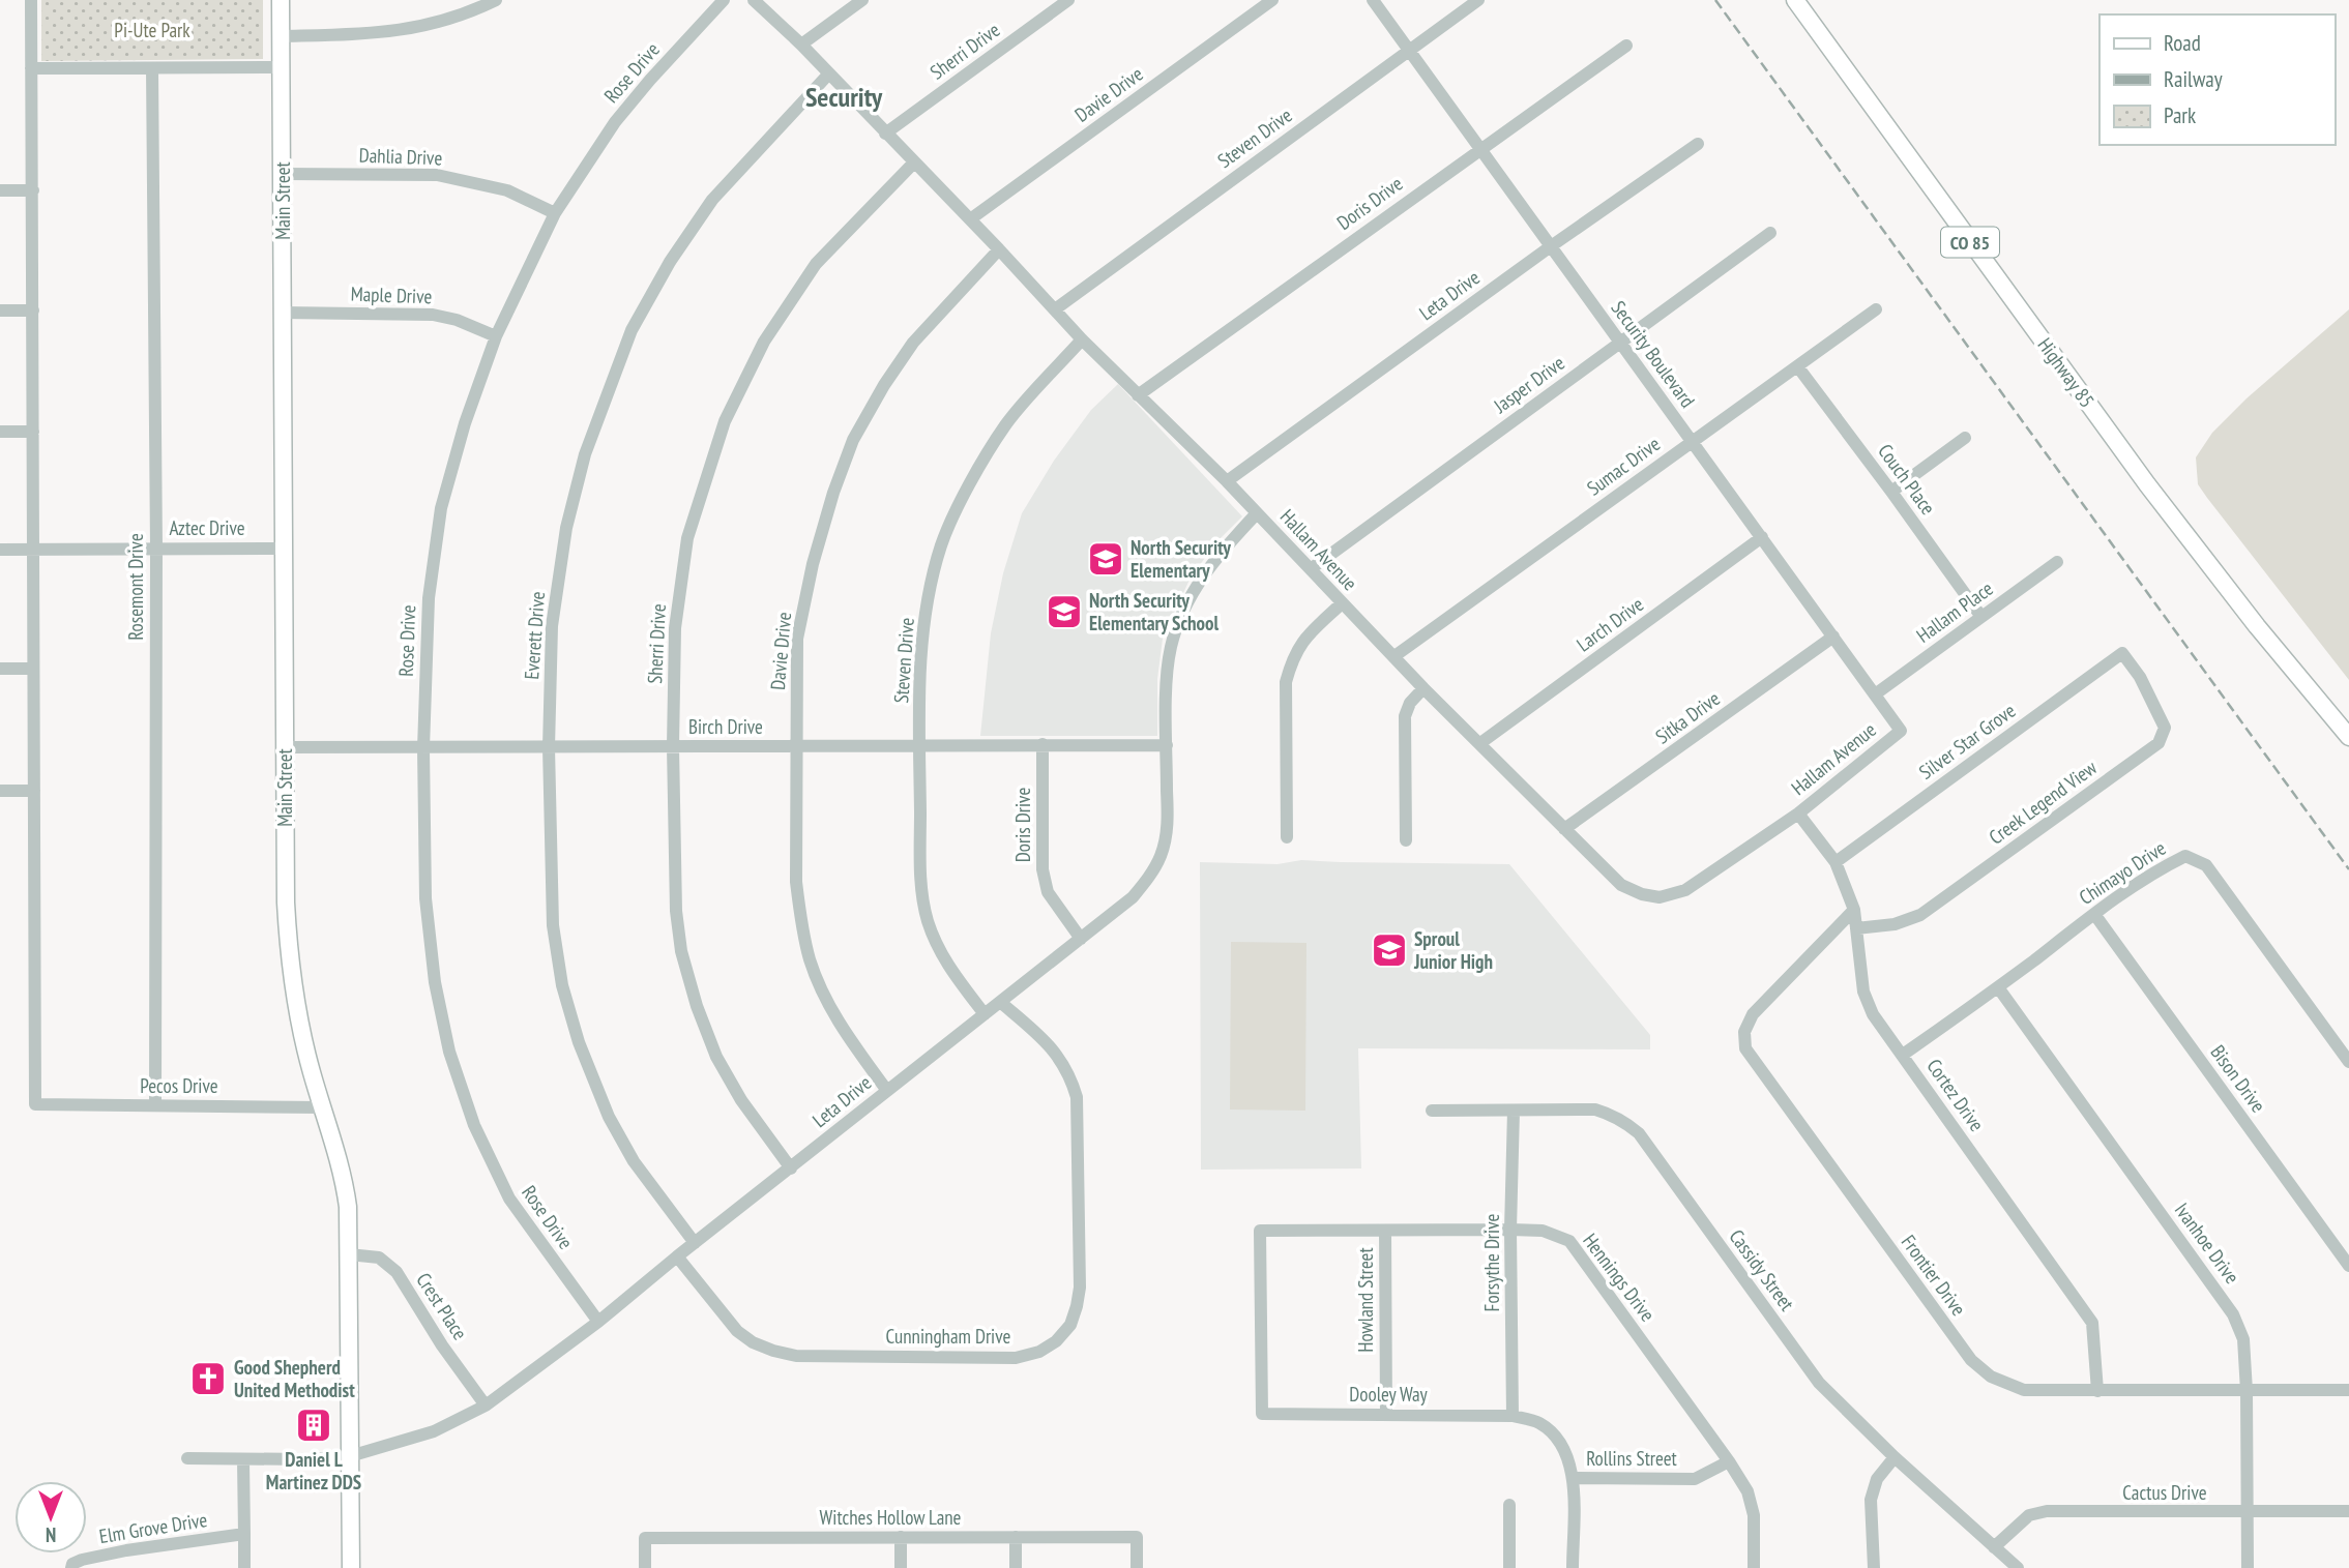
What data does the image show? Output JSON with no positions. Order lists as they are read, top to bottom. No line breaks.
{"streets":{"main road":["Main Street","CO 85","Highway 85"],"street":["Sherri Drive","Rose Drive","Davie Drive","Steven Drive","Dahlia Drive","Doris Drive","Maple Drive","Leta Drive","Security Boulevard","Jasper Drive","Sumac Drive","Couch Place","Aztec Drive","Hallam Avenue","Rosemont Drive","Hallam Place","Larch Drive","Everett Drive","Sitka Drive","Birch Drive","Silver Star Grove","Creek Legend View","Chimayo Drive","Bison Drive","Pecos Drive","Cortez Drive","Ivanhoe Drive","Forsythe Drive","Cassidy Street","Frontier Drive","Hennings Drive","Howland Street","Crest Place","Cunningham Drive","Dooley Way","Rollins Street","Cactus Drive","Witches Hollow Lane","Elm Grove Drive"]},"crossings":[["Sherri Drive","Leta Drive"],["Sherri Drive","Hallam Avenue"],["Sherri Drive","Birch Drive"],["Rose Drive","Dahlia Drive"],["Rose Drive","Maple Drive"],["Rose Drive","Leta Drive"],["Rose Drive","Birch Drive"],["Davie Drive","Leta Drive"],["Davie Drive","Hallam Avenue"],["Davie Drive","Birch Drive"],["Steven Drive","Leta Drive"],["Steven Drive","Security Boulevard"],["Steven Drive","Hallam Avenue"],["Steven Drive","Birch Drive"],["Dahlia Drive","Main Street"],["Main Street","Maple Drive"],["Main Street","Leta Drive"],["Main Street","Aztec Drive"],["Main Street","Birch Drive"],["Main Street","Pecos Drive"],["Main Street","Crest Place"],["Doris Drive","Leta Drive"],["Doris Drive","Security Boulevard"],["Doris Drive","Hallam Avenue"],["Doris Drive","Birch Drive"],["Leta Drive","Security Boulevard"],["Leta Drive","Hallam Avenue"],["Leta Drive","Everett Drive"],["Leta Drive","Birch Drive"],["Leta Drive","Crest Place"],["Leta Drive","Cunningham Drive"],["Security Boulevard","Jasper Drive"],["Security Boulevard","Sumac Drive"],["Security Boulevard","Hallam Avenue"],["Security Boulevard","Hallam Place"],["Security Boulevard","Larch Drive"],["Security Boulevard","Sitka Drive"],["Jasper Drive","Hallam Avenue"],["Sumac Drive","Couch Place"],["Sumac Drive","Hallam Avenue"],["Couch Place","Hallam Place"],["Aztec Drive","Rosemont Drive"],["Hallam Avenue","Larch Drive"],["Hallam Avenue","Everett Drive"],["Hallam Avenue","Sitka Drive"],["Hallam Avenue","Cortez Drive"],["Rosemont Drive","Pecos Drive"],["Everett Drive","Birch Drive"],["Silver Star Grove","Creek Legend View"],["Silver Star Grove","Cortez Drive"],["Creek Legend View","Cortez Drive"],["Chimayo Drive","Bison Drive"],["Chimayo Drive","Cortez Drive"],["Chimayo Drive","Ivanhoe Drive"],["Cortez Drive","Frontier Drive"],["Ivanhoe Drive","Frontier Drive"],["Ivanhoe Drive","Cactus Drive"],["Forsythe Drive","Cassidy Street"],["Forsythe Drive","Hennings Drive"],["Forsythe Drive","Dooley Way"],["Cassidy Street","Cactus Drive"],["Hennings Drive","Howland Street"],["Hennings Drive","Dooley Way"],["Hennings Drive","Rollins Street"],["Howland Street","Dooley Way"],["Dooley Way","Rollins Street"]],"districts":["Security"],"parks":["Pi-Ute Park"],"places":{"school or university":["North Security Elementary","North Security Elementary School","Sproul Junior High"],"church":["Good Shepherd United Methodist"],"building":["Daniel L Martinez DDS"]},"legend":["Road","Railway","Park"],"north":"bottom"}
